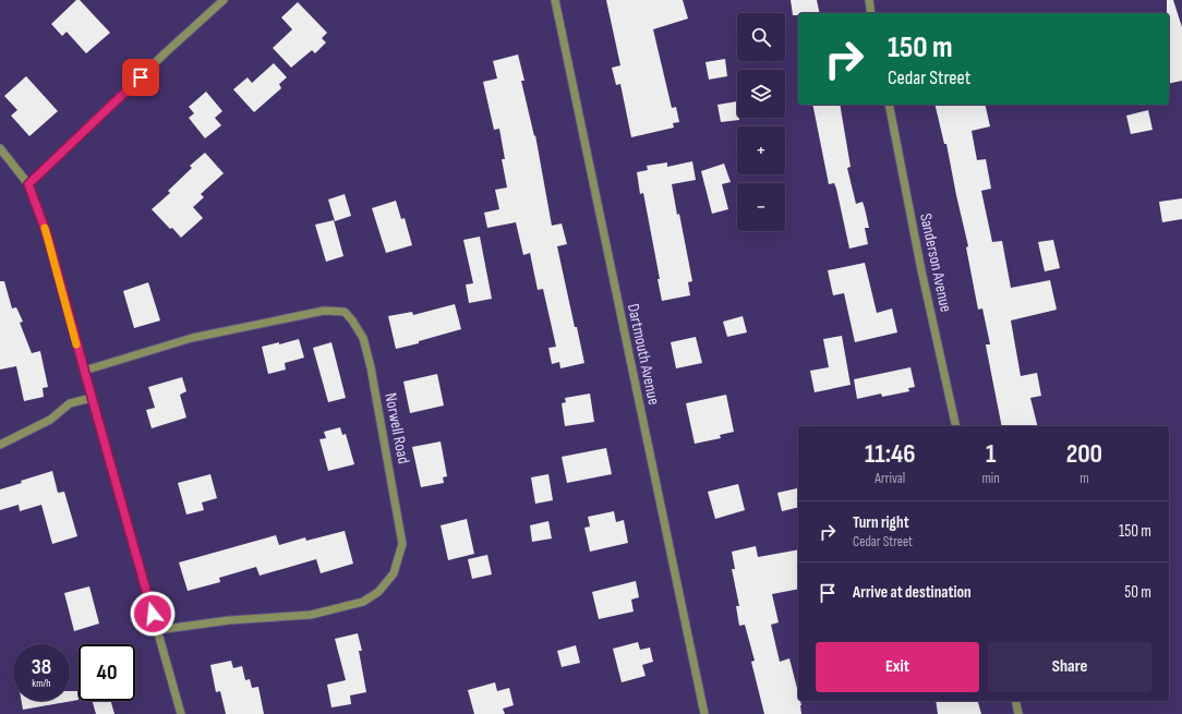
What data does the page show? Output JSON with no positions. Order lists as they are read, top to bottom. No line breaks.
{"streets":{"street":["Sanderson Avenue","Dartmouth Avenue","Norwell Road"]},"page":{"map_buttons":["+","−"],"turn":["150 m","Cedar Street"],"eta":["11:46","Arrival","1","min","200","m"],"list":[{"name":"Turn right","note":"Cedar Street","value":"150 m"},{"name":"Arrive at destination","value":"50 m"}],"buttons":["Exit","Share"],"speed":"38 km/h","limit":"40"}}
